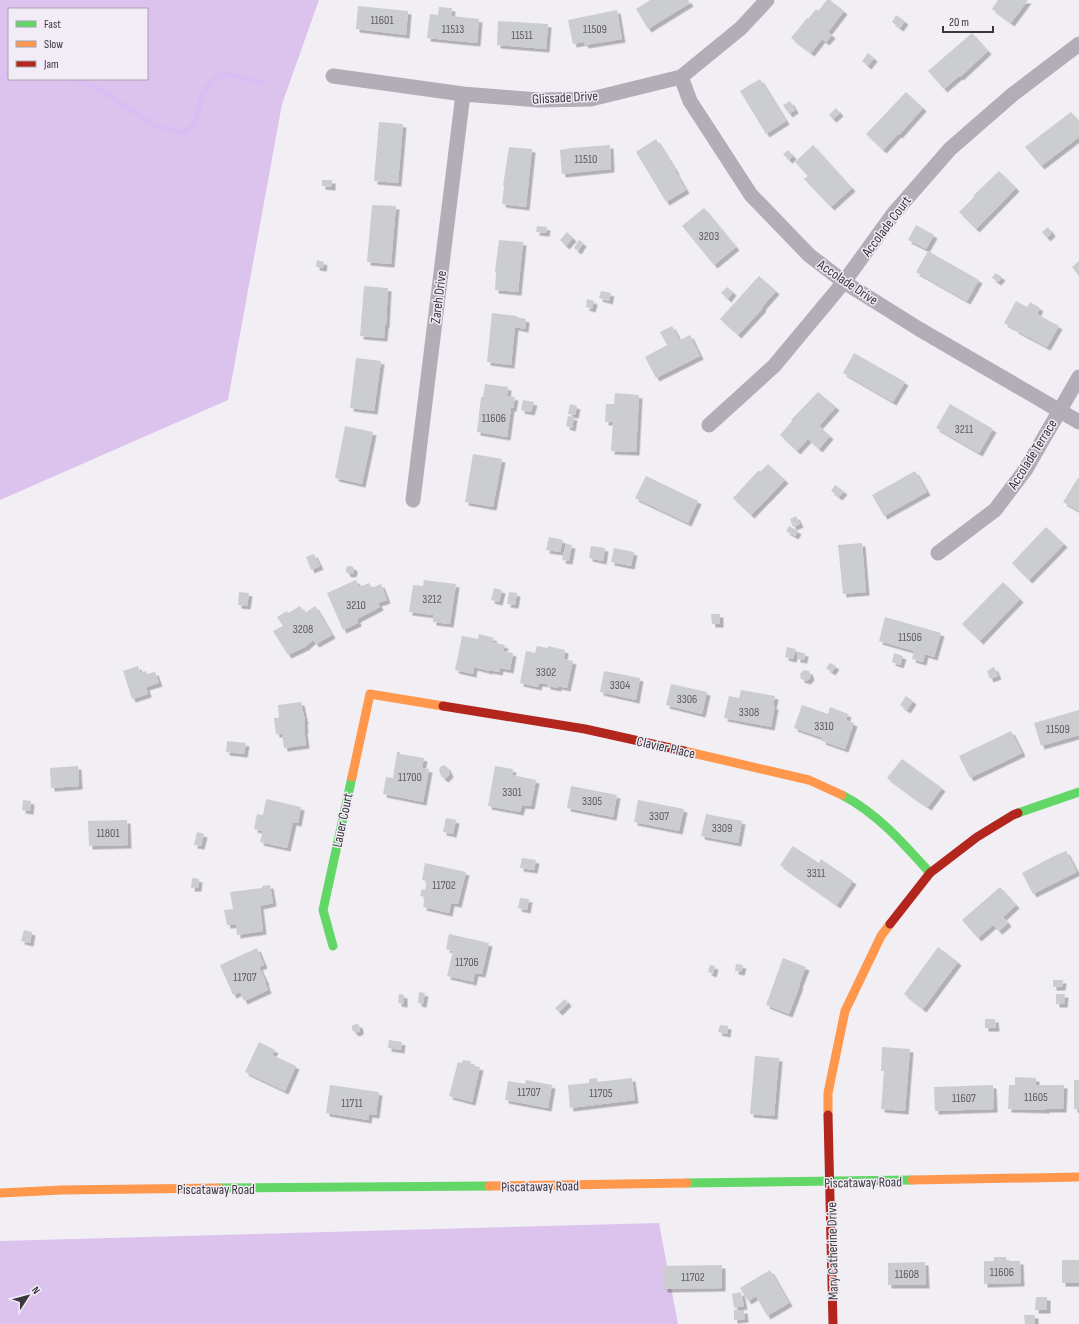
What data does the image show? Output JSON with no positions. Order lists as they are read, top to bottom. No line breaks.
{"streets":{"street":["Glissade Drive","Accolade Court","Accolade Drive","Zareh Drive","Accolade Terrace","Clavier Place","Lauer Court","Piscataway Road","Mary Catherine Drive"]},"crossings":[["Glissade Drive","Accolade Drive"],["Glissade Drive","Zareh Drive"],["Accolade Court","Accolade Drive"],["Accolade Drive","Accolade Terrace"],["Clavier Place","Lauer Court"],["Clavier Place","Mary Catherine Drive"],["Piscataway Road","Mary Catherine Drive"]],"house_numbers":["11601","11513","11509","11511","11510","3203","11606","3211","3212","3210","3208","11506","3302","3304","3306","3308","3310","11509","11700","3301","3305","3307","3309","11801","3311","11702","11706","11707","11707","11705","11605","11607","11711","11606","11608","11702"],"legend":["Fast","Slow","Jam"],"scale_bar":"20 m","north":"top right"}
